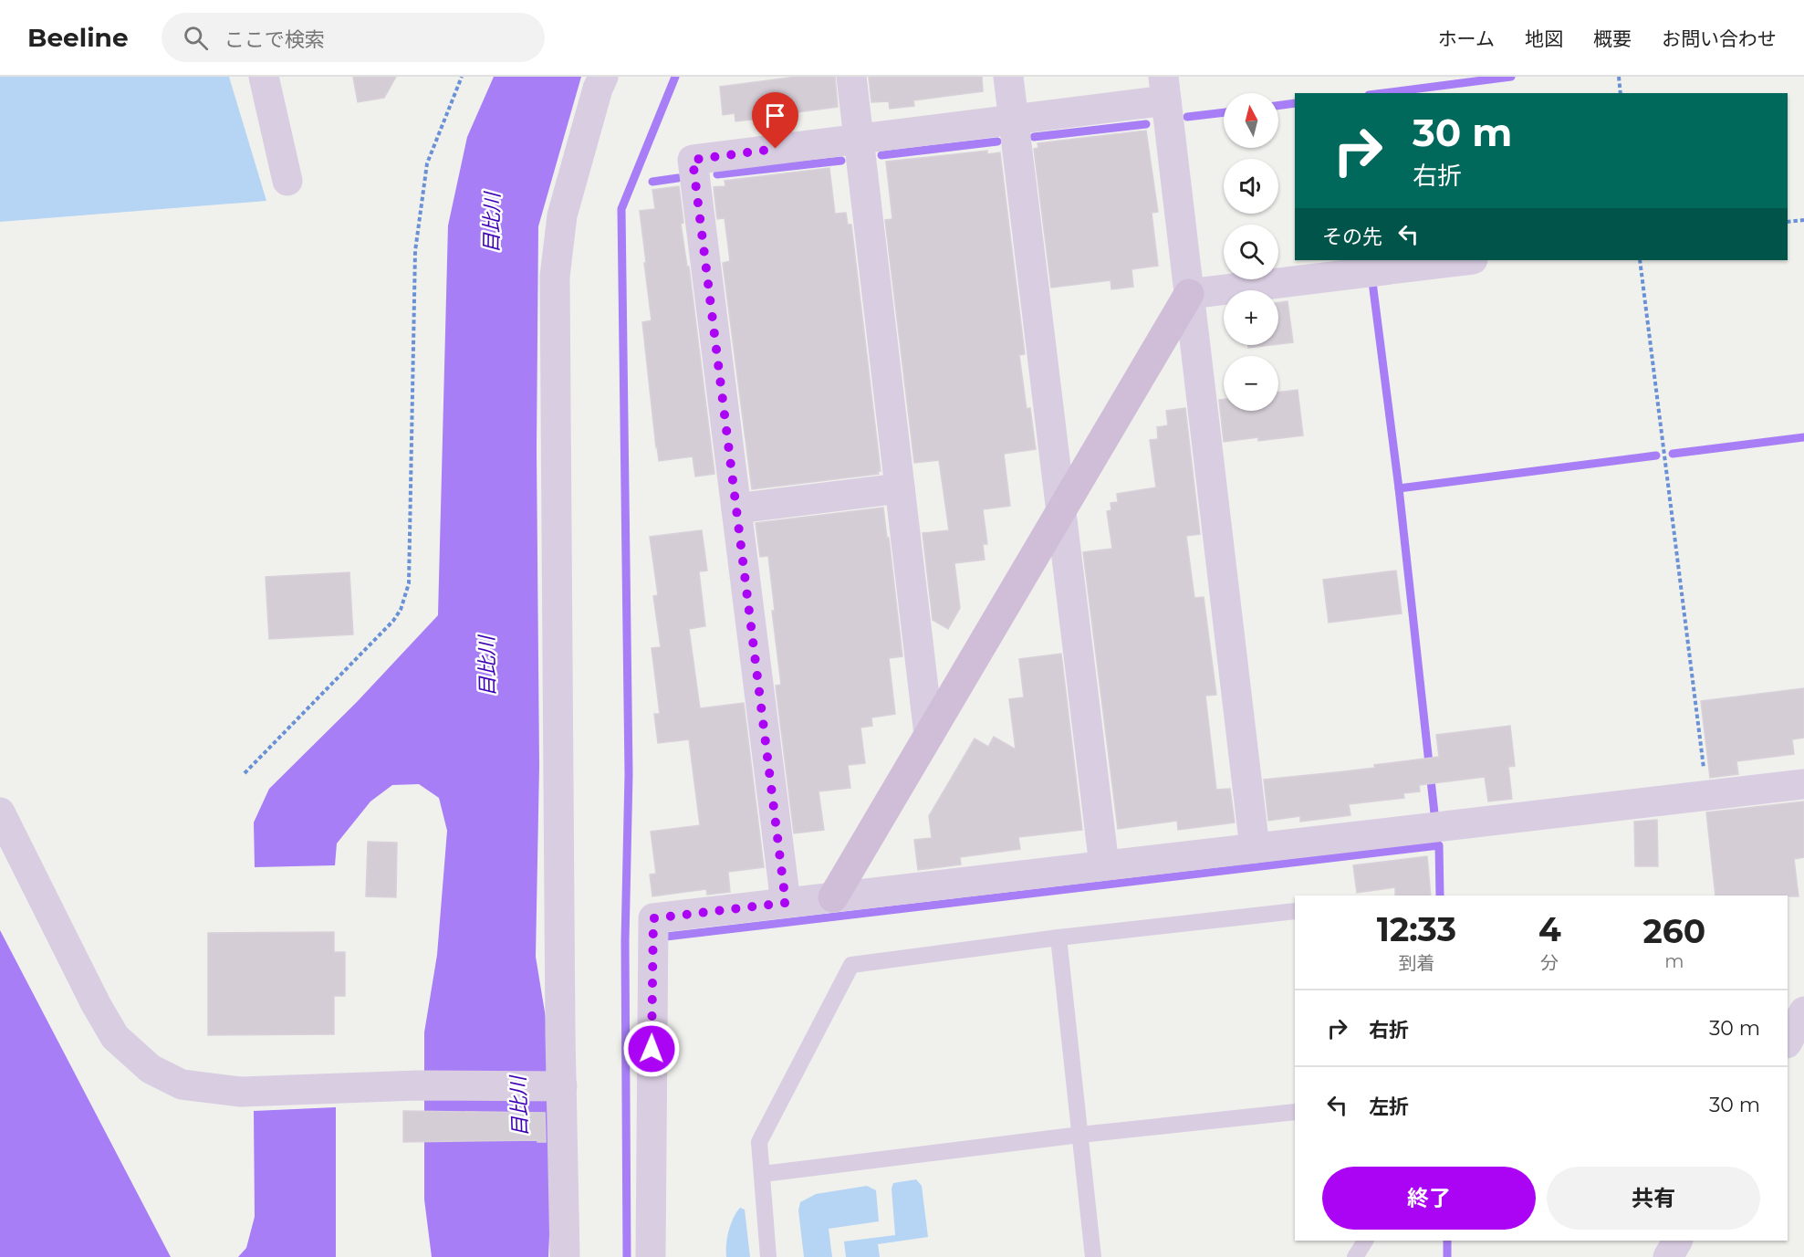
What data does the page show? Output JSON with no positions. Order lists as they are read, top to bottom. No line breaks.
{"water":["目比川"],"north":"top","page":{"header":"Beeline","search":"ここで検索","nav":["ホーム","地図","概要","お問い合わせ"],"map_buttons":["+","−"],"turn":["30 m","右折"],"then":"その先","eta":["12:33","到着","4","分","260","m"],"list":[{"name":"右折","value":"30 m"},{"name":"左折","value":"30 m"}],"buttons":["終了","共有"]}}
